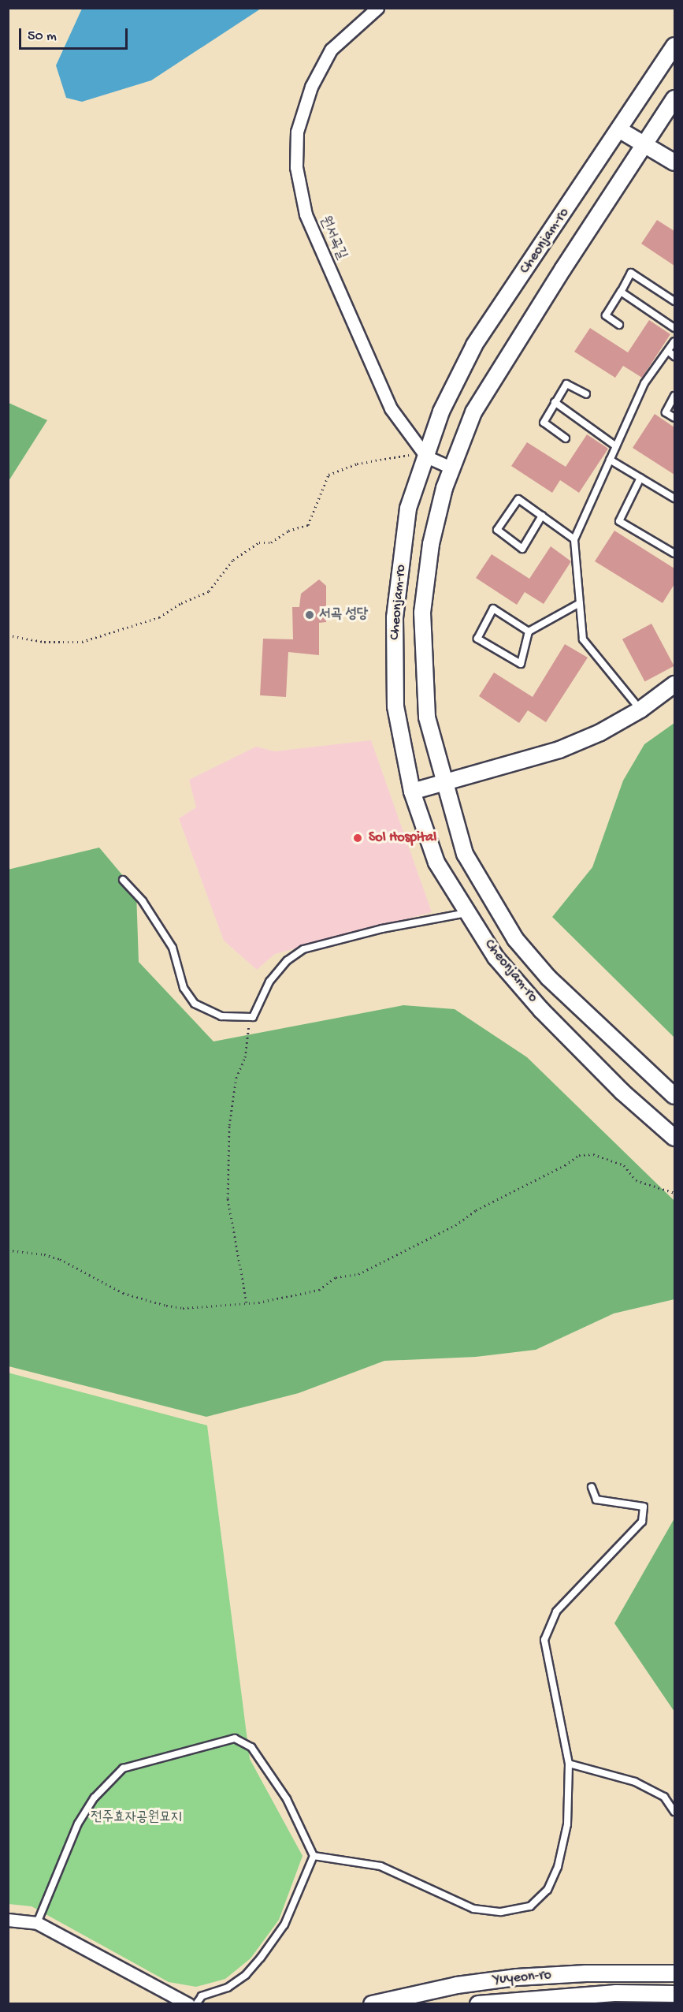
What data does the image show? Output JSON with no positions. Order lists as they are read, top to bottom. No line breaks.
{"streets":{"street":["원서곡길","Cheonjam-ro","Yuyeon-ro"]},"crossings":[["원서곡길","Cheonjam-ro"]],"parks":["전주효자공원묘지"],"places":["서곡 성당","Sol Hospital"],"scale_bar":"50 m"}
